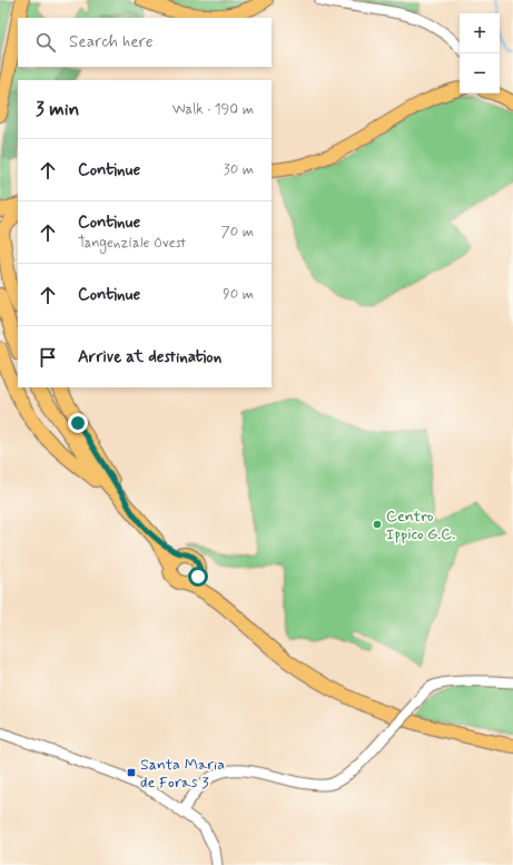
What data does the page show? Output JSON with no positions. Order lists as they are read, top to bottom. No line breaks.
{"places":{"other":["Centro Ippico G.C."],"transit":["Santa Maria de Foras 3"]},"page":{"map_buttons":["+","−"],"search":"Search here","heading":["3 min","Walk · 190 m"],"list":[["Continue","30 m"],["Continue","Tangenziale Ovest","70 m"],["Continue","90 m"],"Arrive at destination"]}}
